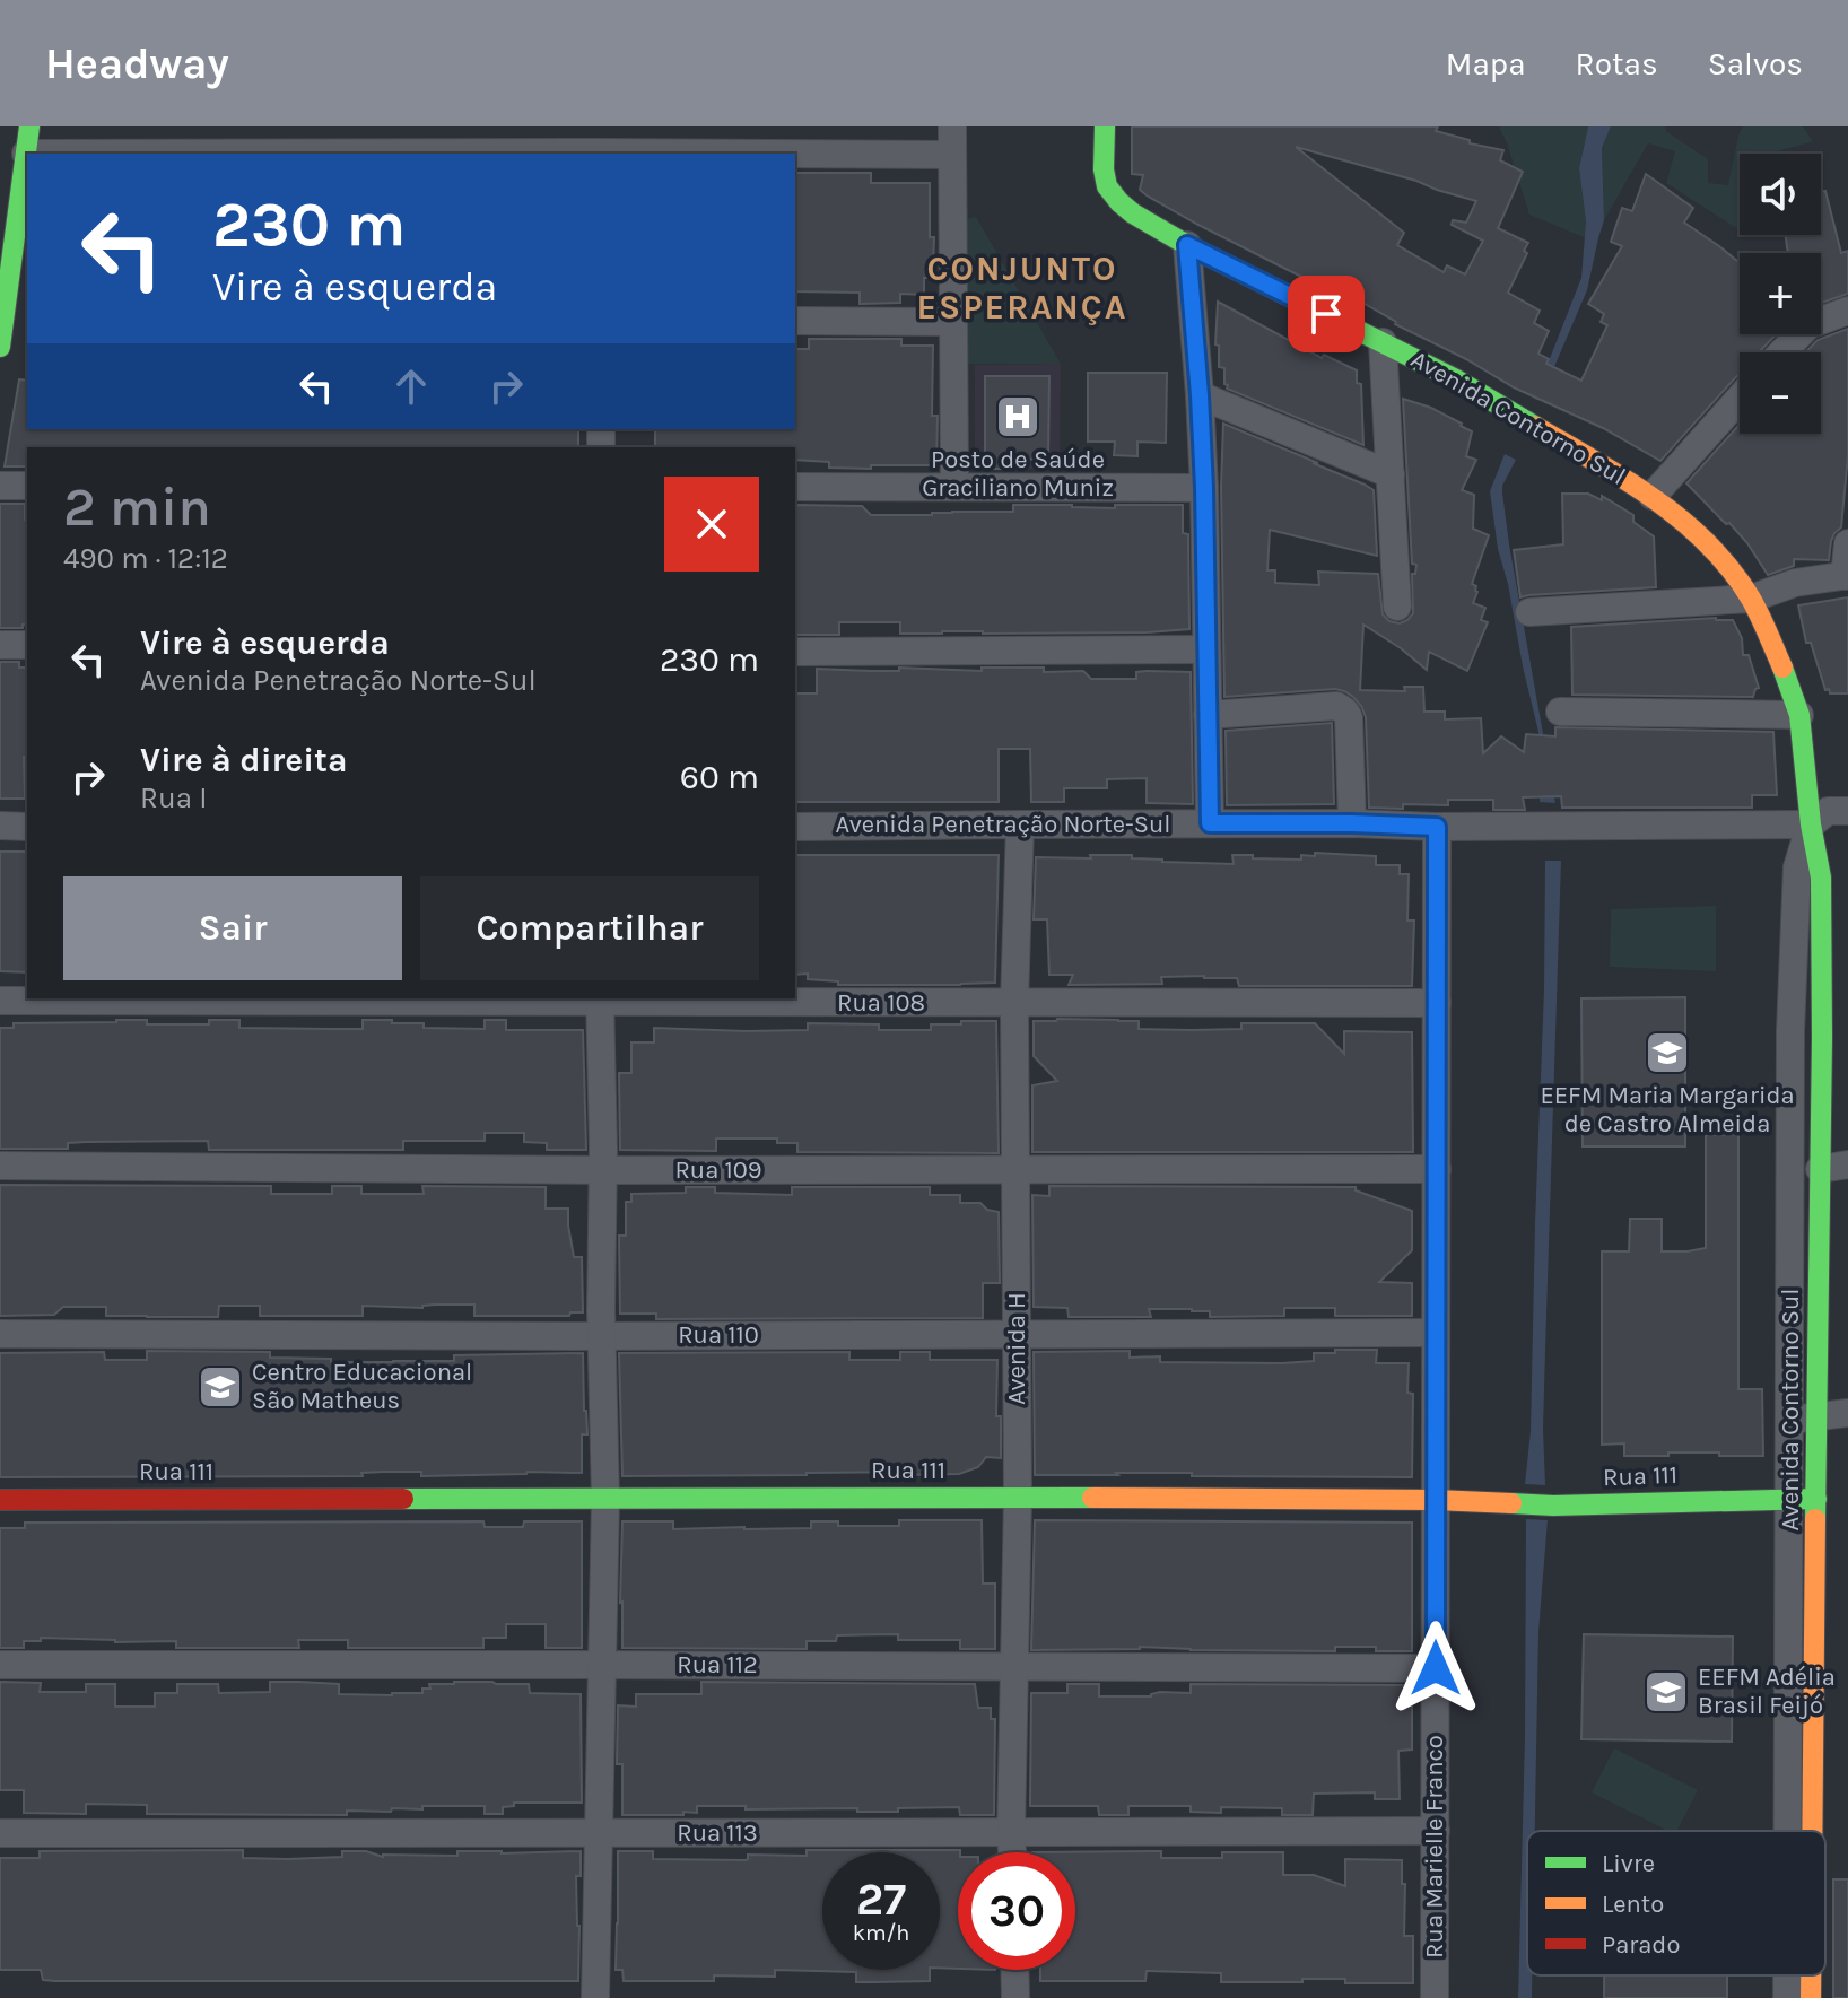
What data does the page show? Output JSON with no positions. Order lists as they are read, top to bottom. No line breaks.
{"streets":{"street":["Avenida Contorno Sul","Avenida Penetração Norte-Sul","Rua 108","Rua 109","Rua 110","Avenida H","Rua 111","Rua 112","Rua 113","Rua Marielle Franco"]},"crossings":[["Avenida Contorno Sul","Avenida Penetração Norte-Sul"],["Avenida Contorno Sul","Rua 111"],["Avenida Penetração Norte-Sul","Avenida H"],["Avenida Penetração Norte-Sul","Rua Marielle Franco"],["Rua 108","Avenida H"],["Rua 108","Rua Marielle Franco"],["Rua 109","Avenida H"],["Rua 109","Rua Marielle Franco"],["Rua 110","Avenida H"],["Rua 110","Rua Marielle Franco"],["Avenida H","Rua 111"],["Avenida H","Rua 112"],["Avenida H","Rua 113"],["Rua 111","Rua Marielle Franco"],["Rua 112","Rua Marielle Franco"],["Rua 113","Rua Marielle Franco"]],"districts":["CONJUNTO ESPERANÇA"],"places":{"hospital":["Posto de Saúde Graciliano Muniz"],"school or university":["EEFM Maria Margarida de Castro Almeida","Centro Educacional São Matheus","EEFM Adélia Brasil Feijó"]},"legend":["Livre","Lento","Parado"],"page":{"header":"Headway","nav":["Mapa","Rotas","Salvos"],"map_buttons":["+","−"],"turn":["230 m","Vire à esquerda"],"heading":["2 min","490 m · 12:12"],"list":[{"name":"Vire à esquerda","note":"Avenida Penetração Norte-Sul","value":"230 m"},{"name":"Vire à direita","note":"Rua I","value":"60 m"}],"buttons":["Sair","Compartilhar"],"speed":"27 km/h","limit":"30"}}
